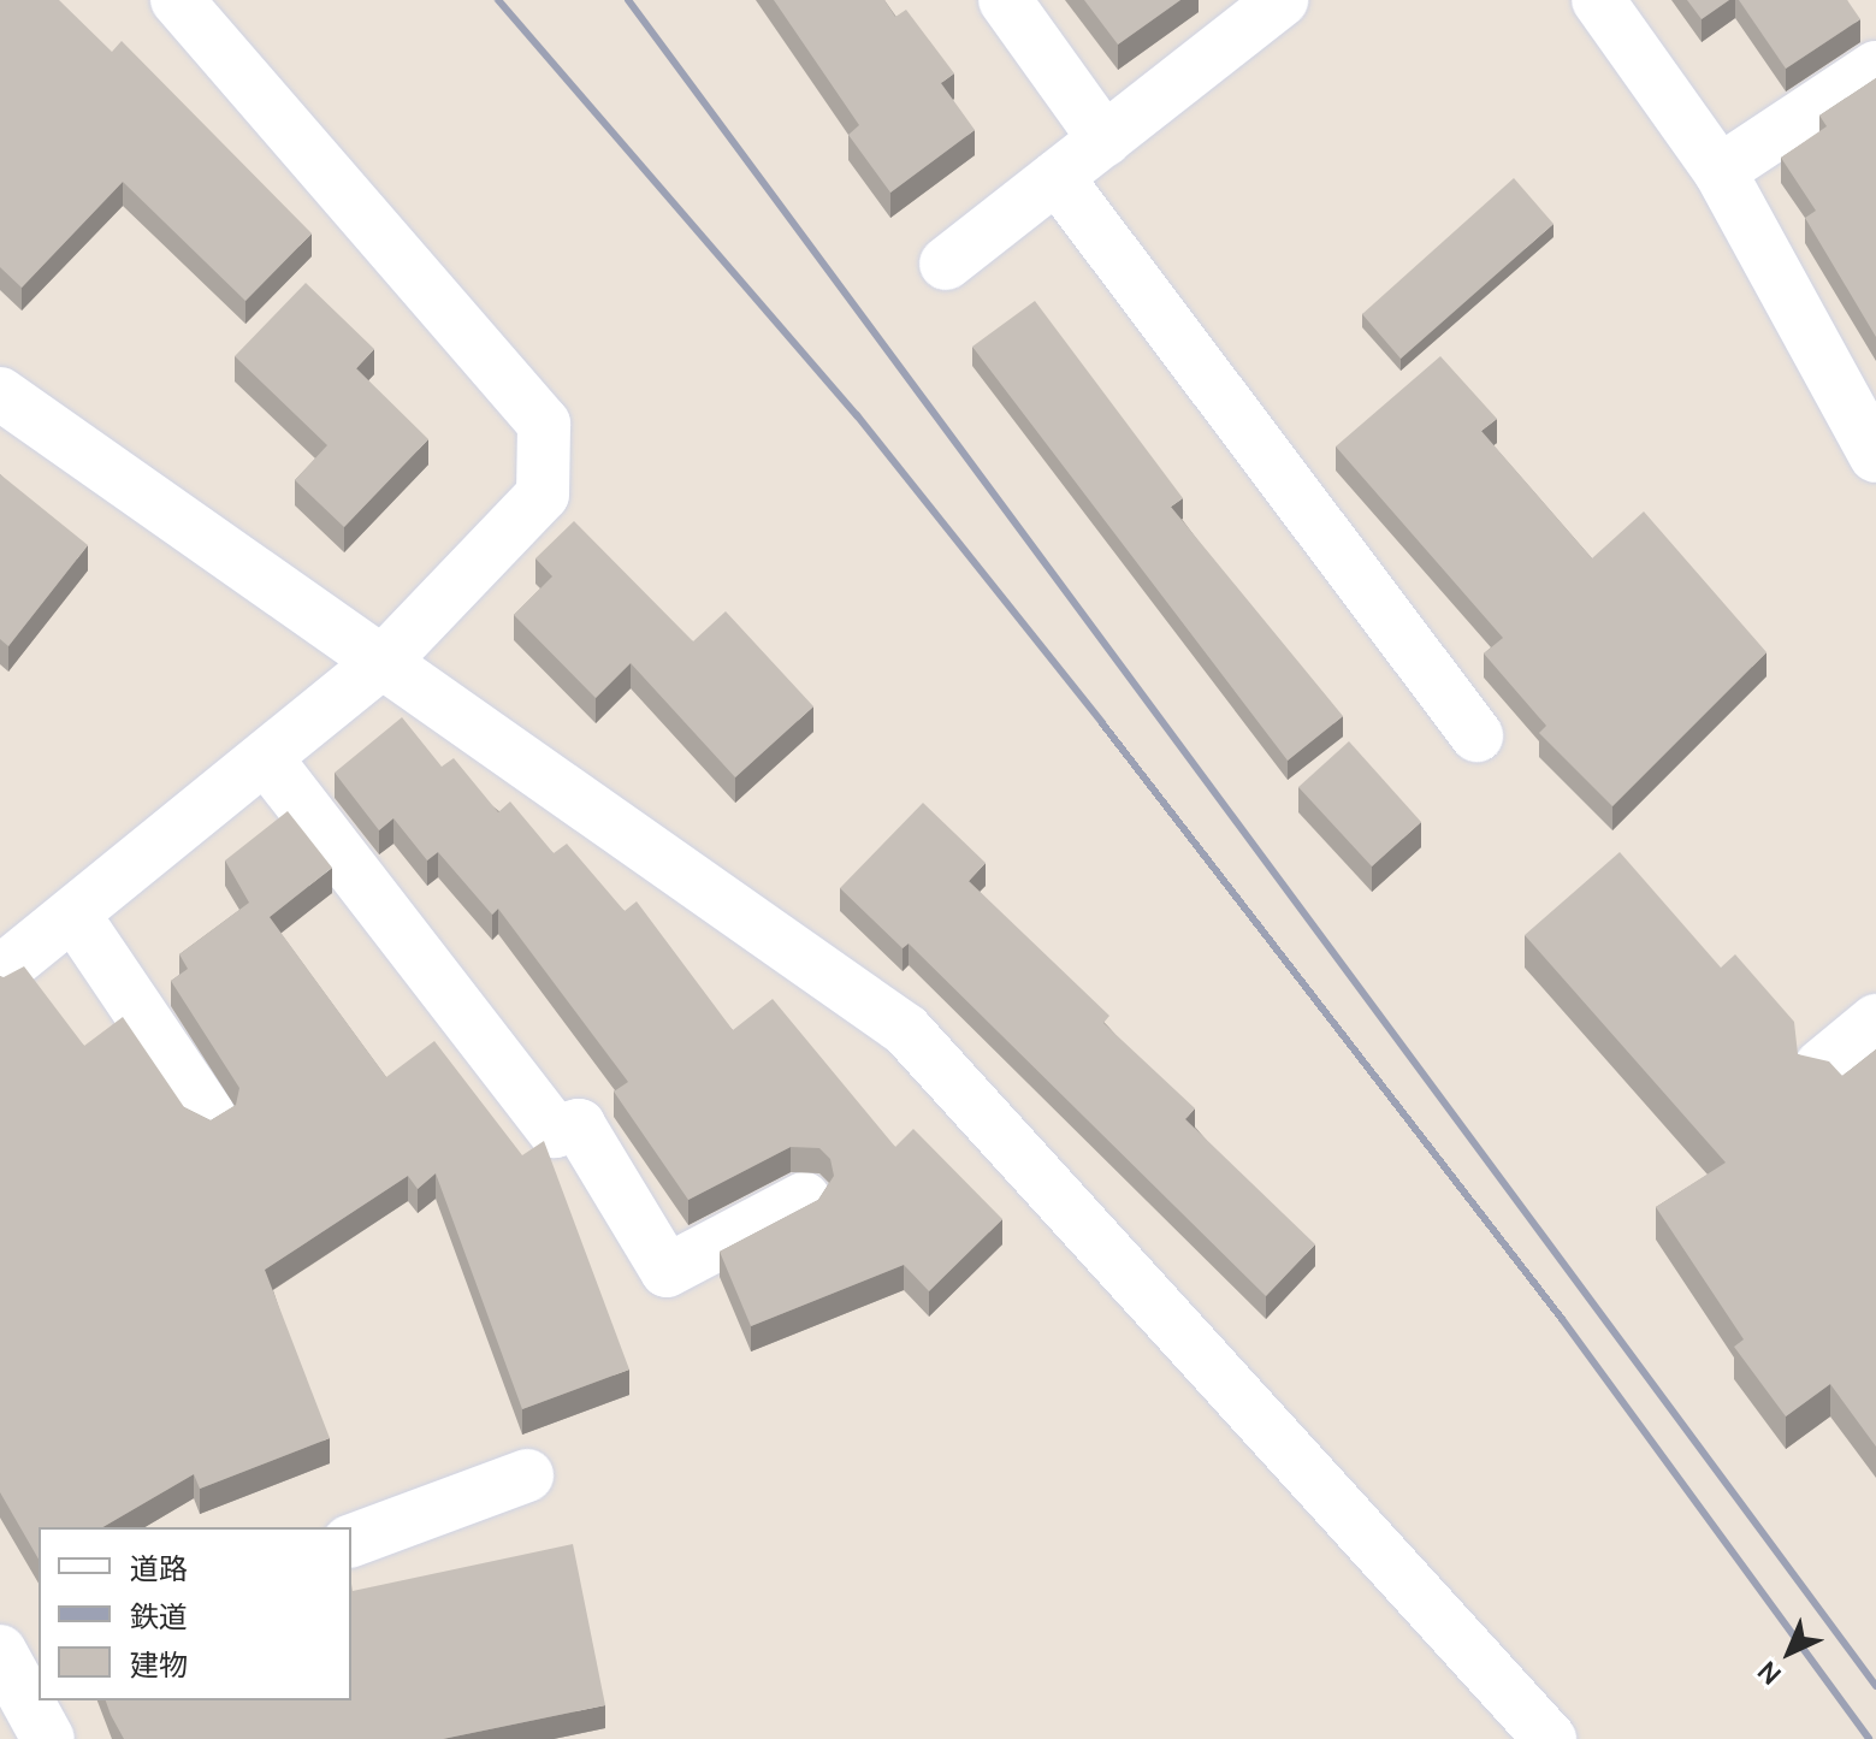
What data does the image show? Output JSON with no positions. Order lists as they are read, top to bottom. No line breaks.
{"legend":["道路","鉄道","建物"],"north":"bottom left"}
